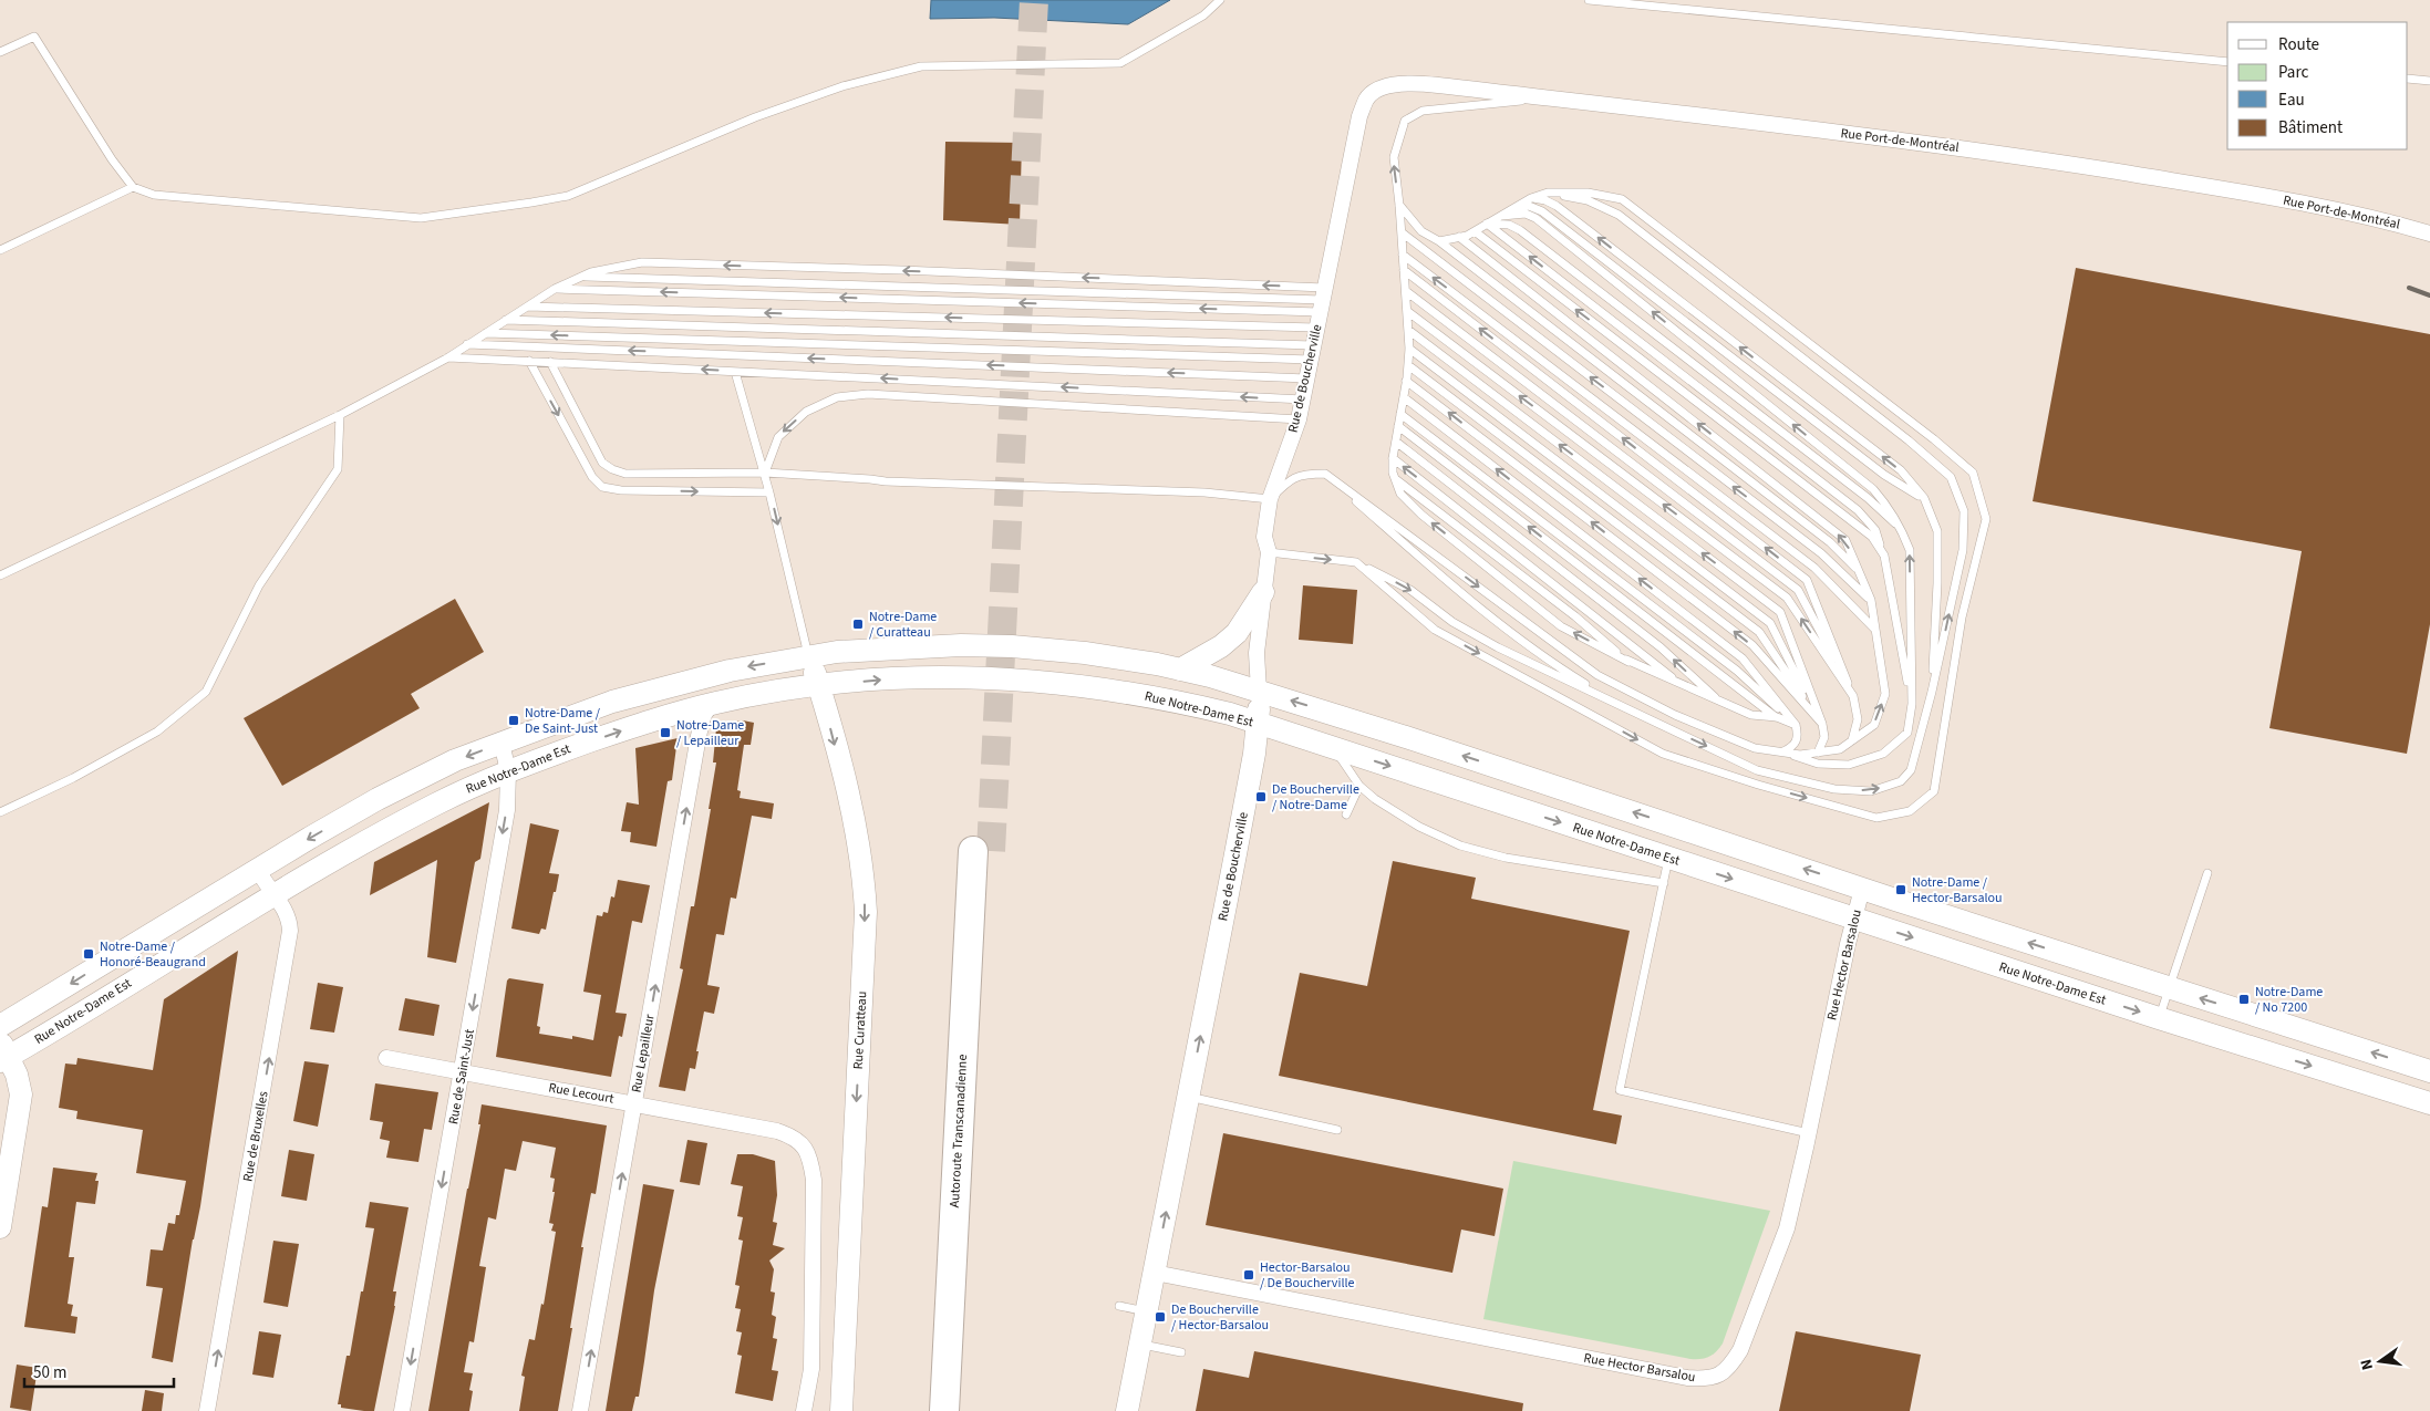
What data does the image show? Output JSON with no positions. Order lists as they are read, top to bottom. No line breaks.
{"streets":{"highway":["Autoroute Transcanadienne"],"main road":["Rue de Boucherville","Rue Notre-Dame Est","Rue Curatteau"],"street":["Rue Port-de-Montréal","Rue Hector Barsalou","Rue Lepailleur","Rue de Saint-Just","Rue Lecourt","Rue de Bruxelles"]},"crossings":[["Rue Port-de-Montréal","Rue de Boucherville"],["Rue de Boucherville","Rue Notre-Dame Est"],["Rue de Boucherville","Rue Hector Barsalou"],["Rue Notre-Dame Est","Rue Hector Barsalou"],["Rue Notre-Dame Est","Rue Curatteau"],["Rue Notre-Dame Est","Rue Lepailleur"],["Rue Notre-Dame Est","Rue de Saint-Just"],["Rue Notre-Dame Est","Rue de Bruxelles"],["Rue Lepailleur","Rue Lecourt"],["Rue de Saint-Just","Rue Lecourt"]],"one_way":["Rue de Boucherville","Rue Curatteau","Rue Lepailleur","Rue de Saint-Just","Rue de Bruxelles"],"places":{"transit":["Notre-Dame / Curatteau","Notre-Dame / De Saint-Just","Notre-Dame / Lepailleur","De Boucherville / Notre-Dame","Notre-Dame / Hector-Barsalou","Notre-Dame / Honoré-Beaugrand","Notre-Dame / No 7200","Hector-Barsalou / De Boucherville","De Boucherville / Hector-Barsalou"]},"legend":["Route","Parc","Eau","Bâtiment"],"scale_bar":"50 m","north":"left"}
